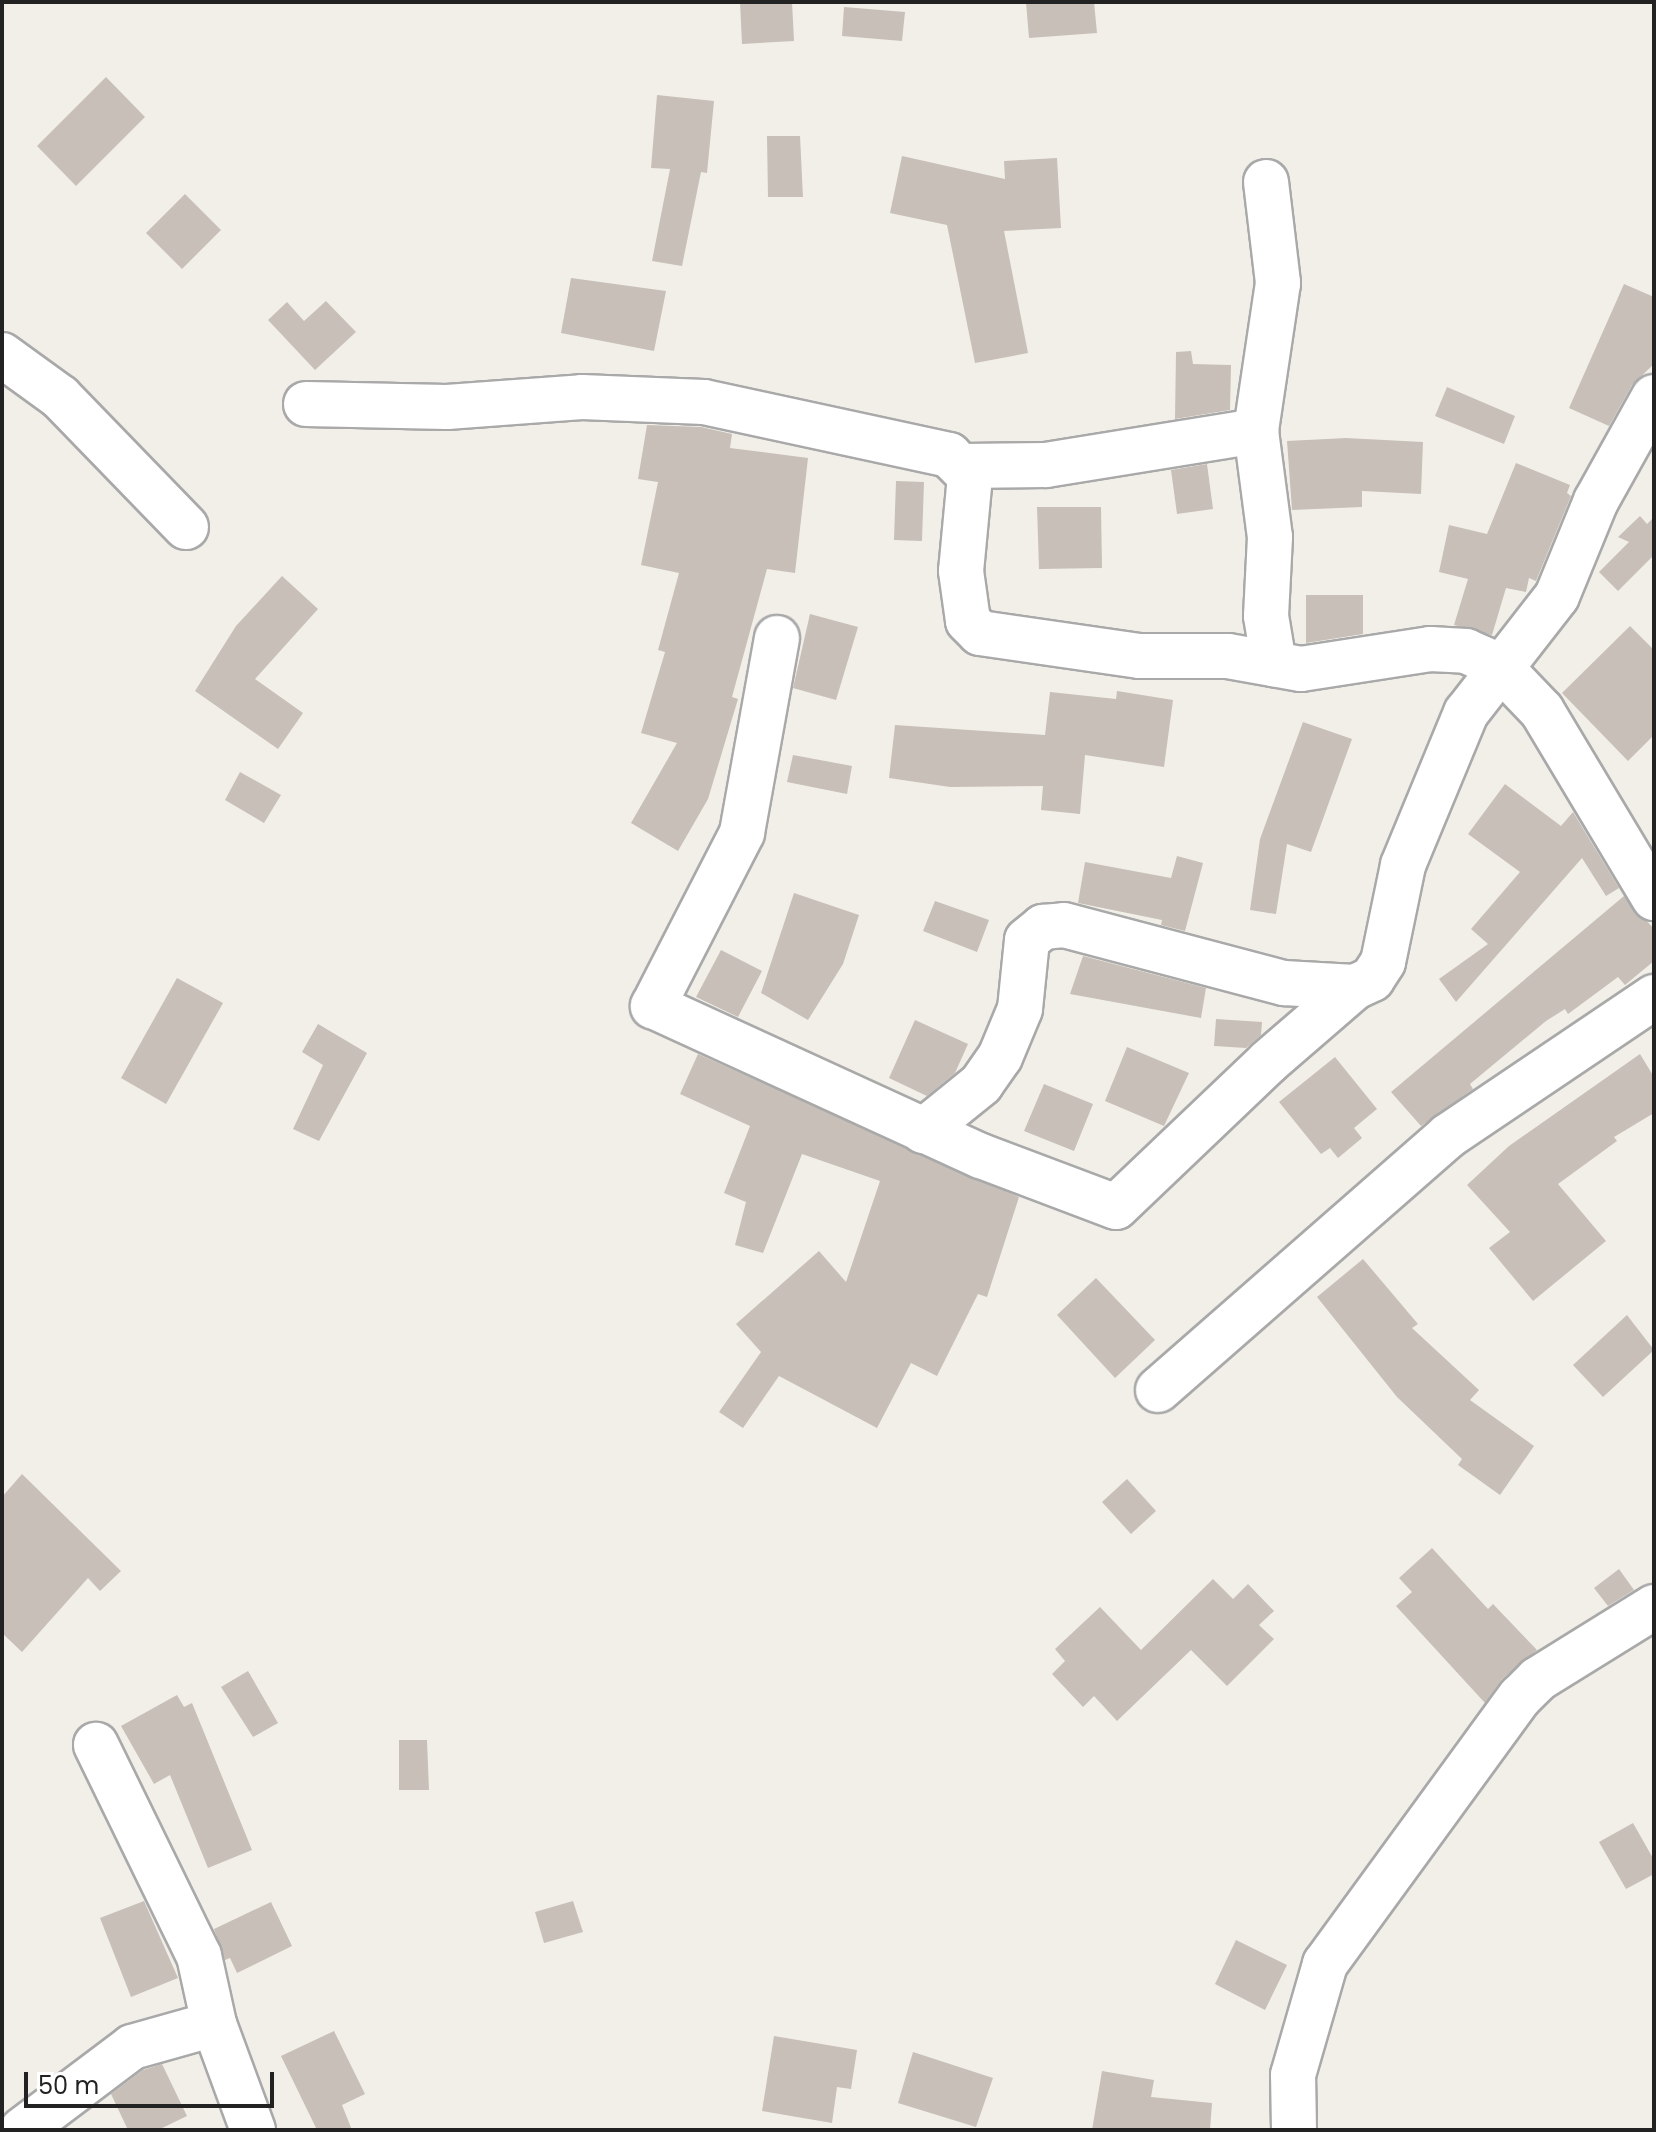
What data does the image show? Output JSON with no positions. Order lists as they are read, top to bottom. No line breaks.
{"scale_bar":"50 m"}
